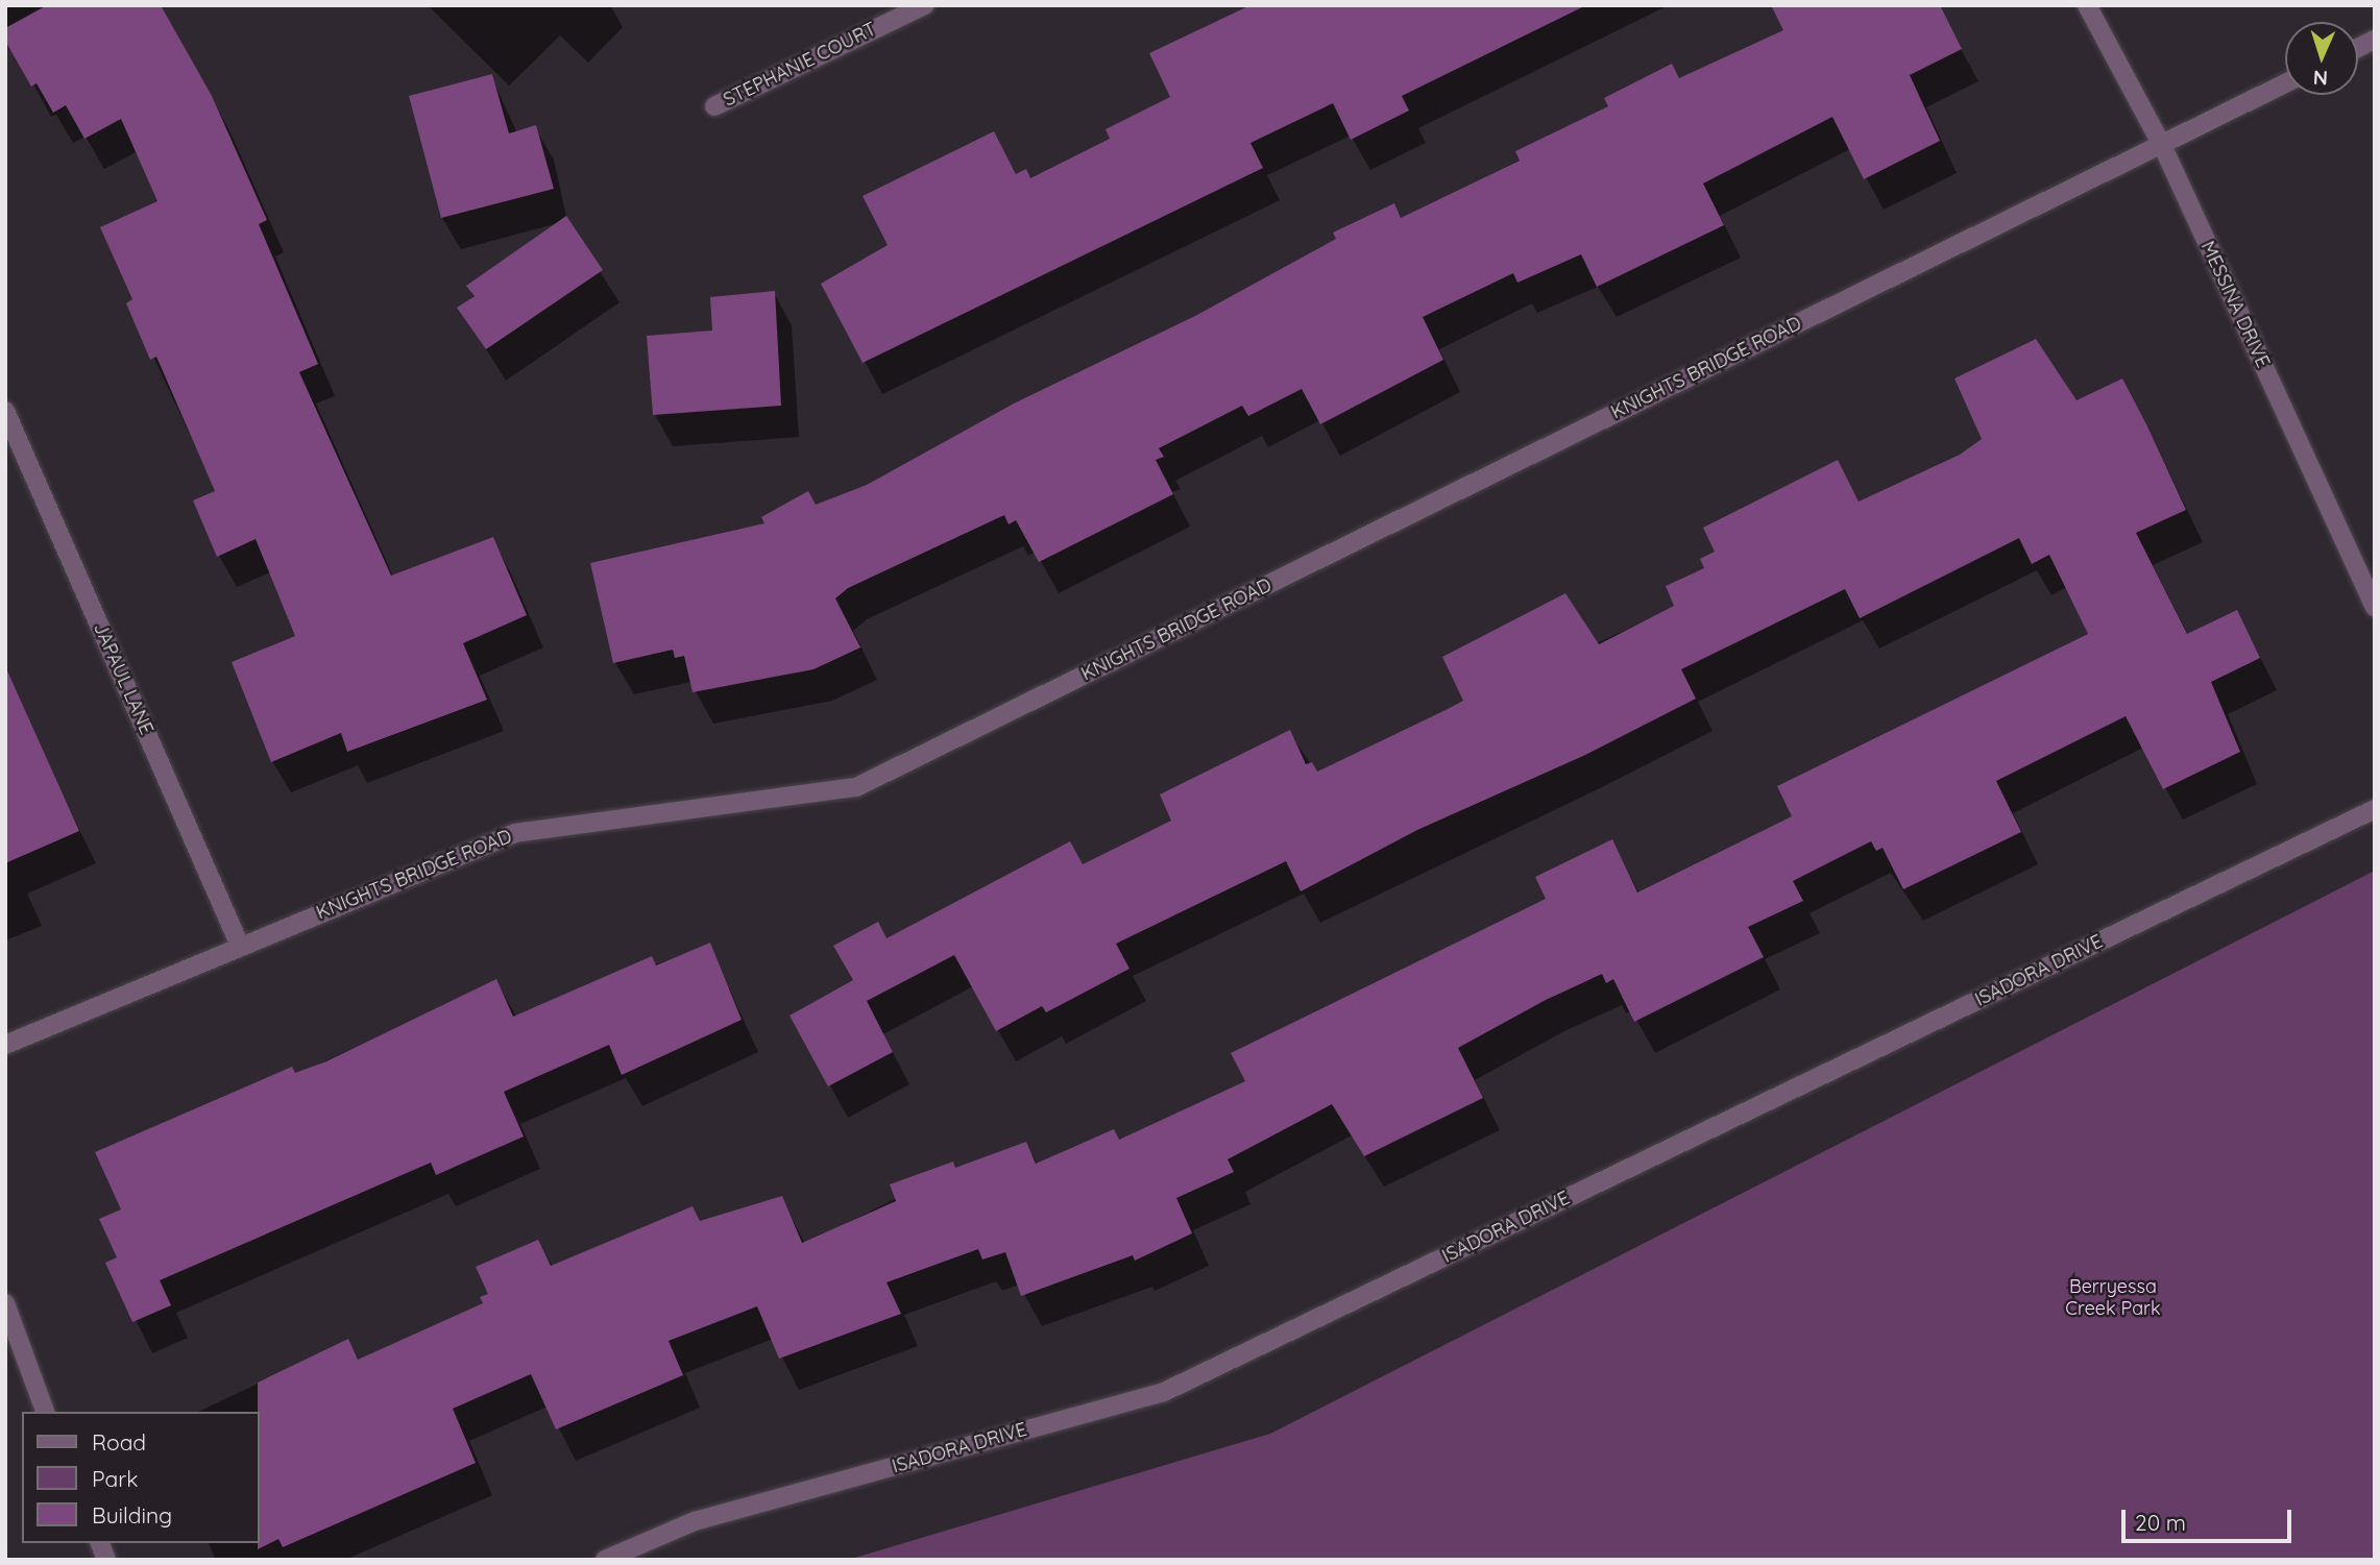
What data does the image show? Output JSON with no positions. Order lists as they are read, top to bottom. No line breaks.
{"streets":{"street":["STEPHANIE COURT","MESSINA DRIVE","KNIGHTS BRIDGE ROAD","JAPAUL LANE","ISADORA DRIVE"]},"crossings":[["MESSINA DRIVE","KNIGHTS BRIDGE ROAD"],["KNIGHTS BRIDGE ROAD","JAPAUL LANE"]],"parks":["Berryessa Creek Park"],"legend":["Road","Park","Building"],"scale_bar":"20 m","north":"bottom"}
